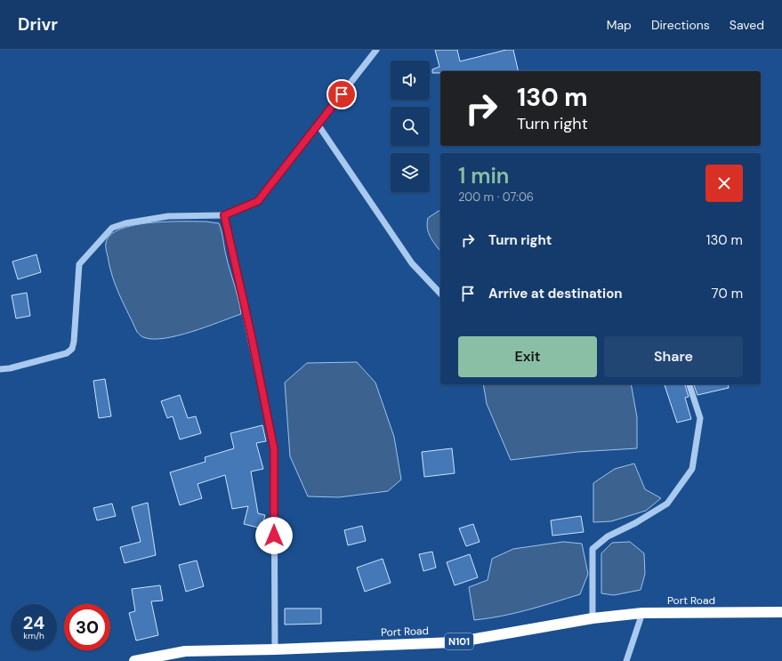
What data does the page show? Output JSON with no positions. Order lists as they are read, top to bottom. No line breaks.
{"streets":{"highway":["Port Road","N101"]},"page":{"header":"Drivr","nav":["Map","Directions","Saved"],"turn":["130 m","Turn right"],"heading":["1 min","200 m · 07:06"],"list":[{"name":"Turn right","value":"130 m"},{"name":"Arrive at destination","value":"70 m"}],"buttons":["Exit","Share"],"speed":"24 km/h","limit":"30"}}
